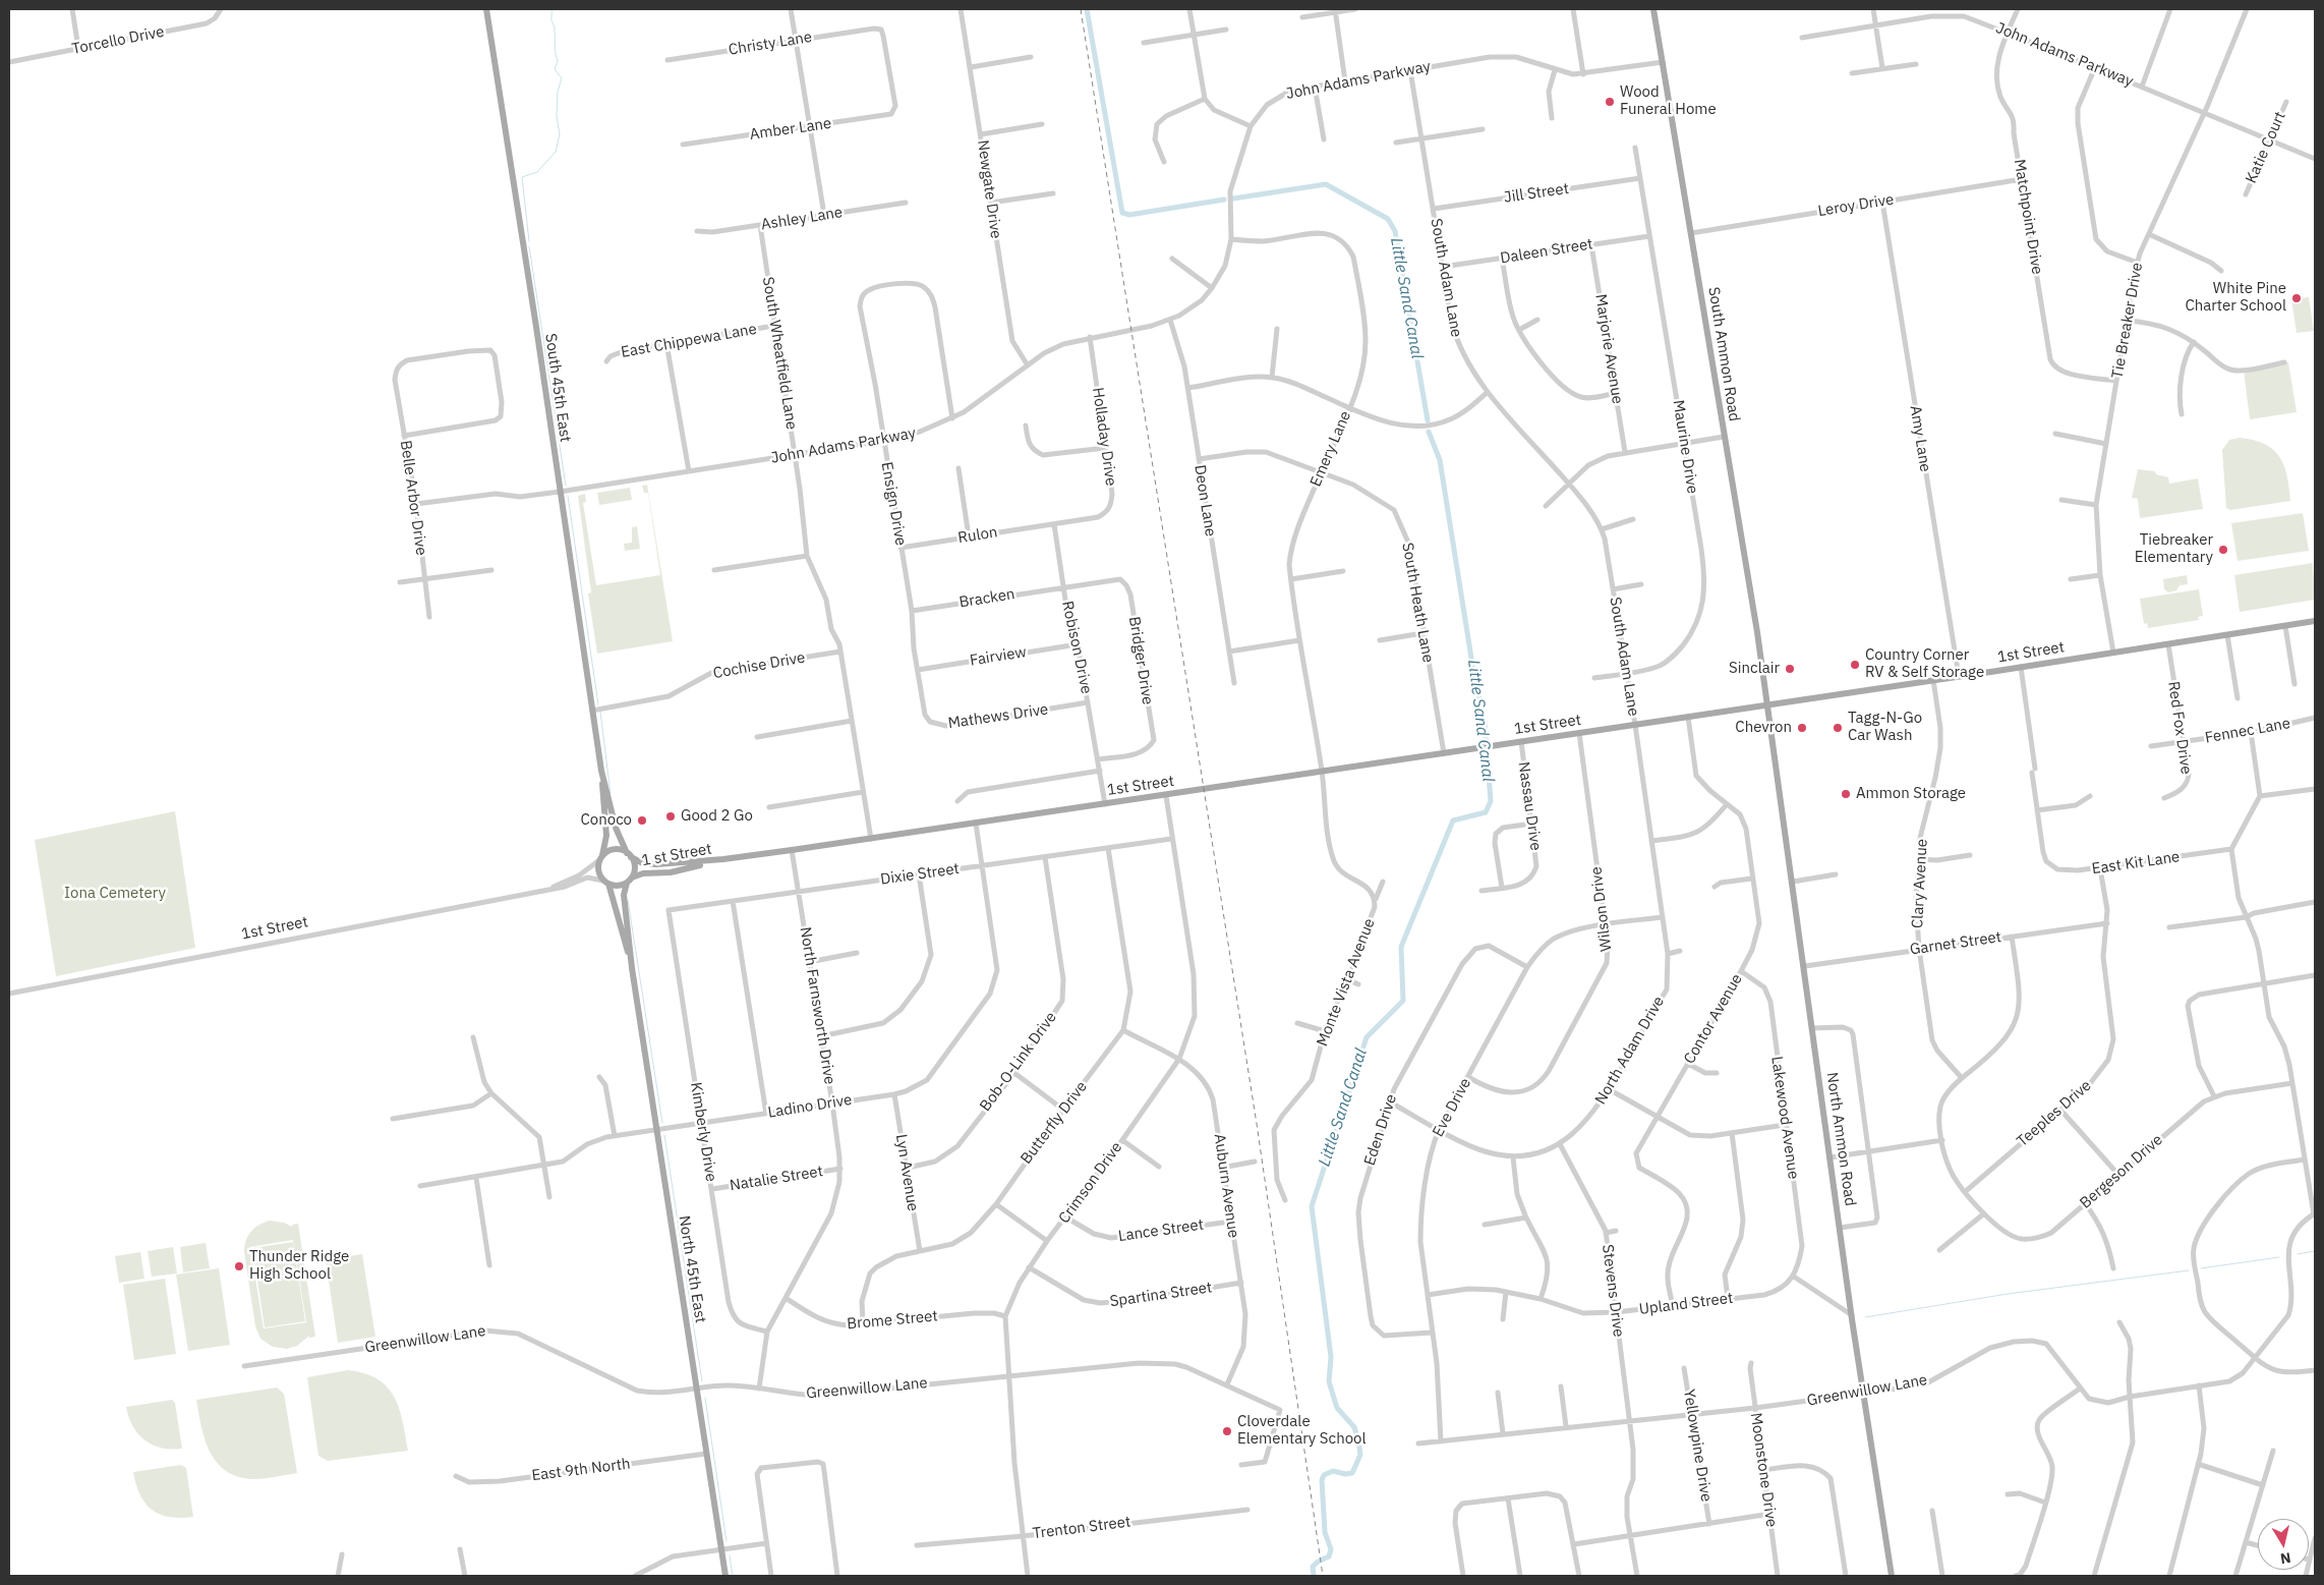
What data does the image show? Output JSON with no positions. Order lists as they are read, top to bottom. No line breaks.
{"streets":{"main road":["South Ammon Road","South 45th East","1st Street","1 st Street","North Ammon Road","North 45th East"],"street":["Torcello Drive","Christy Lane","John Adams Parkway","Amber Lane","Katie Court","Newgate Drive","Jill Street","Leroy Drive","Matchpoint Drive","Ashley Lane","Daleen Street","South Adam Lane","Tie Breaker Drive","East Chippewa Lane","Marjorie Avenue","South Wheatfield Lane","Holladay Drive","Amy Lane","Maurine Drive","Emery Lane","Belle Arbor Drive","Deon Lane","Ensign Drive","Rulon","Bracken","South Heath Lane","Robison Drive","Fairview","Bridger Drive","Cochise Drive","Mathews Drive","Red Fox Drive","Fennec Lane","Nassau Drive","East Kit Lane","Dixie Street","Clary Avenue","Wilson Drive","Garnet Street","Monte Vista Avenue","North Farnsworth Drive","Contor Avenue","North Adam Drive","Bob-O-Link Drive","Ladino Drive","Eve Drive","Teeples Drive","Lakewood Avenue","Butterfly Drive","Eden Drive","Kimberly Drive","Bergeson Drive","Lyn Avenue","Natalie Street","Crimson Drive","Auburn Avenue","Lance Street","Stevens Drive","Spartina Street","Upland Street","Brome Street","Greenwillow Lane","Yellowpine Drive","East 9th North","Moonstone Drive","Trenton Street"]},"crossings":[["Christy Lane","Amber Lane"],["John Adams Parkway","Katie Court"],["John Adams Parkway","Newgate Drive"],["John Adams Parkway","Matchpoint Drive"],["John Adams Parkway","South Adam Lane"],["John Adams Parkway","Tie Breaker Drive"],["John Adams Parkway","South Wheatfield Lane"],["John Adams Parkway","South Ammon Road"],["John Adams Parkway","South 45th East"],["John Adams Parkway","Holladay Drive"],["John Adams Parkway","Emery Lane"],["John Adams Parkway","Belle Arbor Drive"],["John Adams Parkway","Deon Lane"],["John Adams Parkway","Ensign Drive"],["Jill Street","South Adam Lane"],["Jill Street","Maurine Drive"],["Leroy Drive","Matchpoint Drive"],["Leroy Drive","South Ammon Road"],["Leroy Drive","Amy Lane"],["Matchpoint Drive","Tie Breaker Drive"],["Ashley Lane","South Wheatfield Lane"],["Daleen Street","South Adam Lane"],["Daleen Street","Marjorie Avenue"],["Daleen Street","Maurine Drive"],["South Adam Lane","Maurine Drive"],["South Adam Lane","1st Street"],["South Adam Lane","North Adam Drive"],["Tie Breaker Drive","1st Street"],["East Chippewa Lane","South Wheatfield Lane"],["South Wheatfield Lane","1st Street"],["South Wheatfield Lane","Cochise Drive"],["South Ammon Road","1st Street"],["South Ammon Road","North Ammon Road"],["South 45th East","1st Street"],["South 45th East","Cochise Drive"],["South 45th East","1 st Street"],["South 45th East","North 45th East"],["Holladay Drive","Rulon"],["Holladay Drive","Robison Drive"],["Amy Lane","1st Street"],["Emery Lane","South Heath Lane"],["Emery Lane","1st Street"],["Emery Lane","Monte Vista Avenue"],["Deon Lane","South Heath Lane"],["Ensign Drive","Rulon"],["Ensign Drive","Bracken"],["Ensign Drive","Fairview"],["Ensign Drive","Mathews Drive"],["Rulon","Robison Drive"],["Bracken","Robison Drive"],["Bracken","Bridger Drive"],["South Heath Lane","1st Street"],["Robison Drive","1st Street"],["Robison Drive","Fairview"],["Robison Drive","Bridger Drive"],["Robison Drive","Mathews Drive"],["1st Street","Red Fox Drive"],["1st Street","Nassau Drive"],["1st Street","1 st Street"],["1st Street","Clary Avenue"],["1st Street","Wilson Drive"],["1st Street","Monte Vista Avenue"],["1st Street","North Farnsworth Drive"],["1st Street","Contor Avenue"],["1st Street","North Adam Drive"],["1st Street","Ladino Drive"],["1st Street","North Ammon Road"],["1st Street","Crimson Drive"],["1st Street","North 45th East"],["Red Fox Drive","Fennec Lane"],["1 st Street","North 45th East"],["East Kit Lane","Teeples Drive"],["Dixie Street","North Farnsworth Drive"],["Dixie Street","Bob-O-Link Drive"],["Dixie Street","Ladino Drive"],["Dixie Street","Butterfly Drive"],["Dixie Street","Kimberly Drive"],["Dixie Street","Crimson Drive"],["Clary Avenue","Garnet Street"],["Clary Avenue","Bergeson Drive"],["Wilson Drive","Eve Drive"],["Garnet Street","Teeples Drive"],["Garnet Street","North Ammon Road"],["Garnet Street","Bergeson Drive"],["North Farnsworth Drive","Ladino Drive"],["North Farnsworth Drive","Kimberly Drive"],["North Farnsworth Drive","Natalie Street"],["North Farnsworth Drive","Brome Street"],["North Farnsworth Drive","Greenwillow Lane"],["Contor Avenue","Lakewood Avenue"],["Contor Avenue","Upland Street"],["North Adam Drive","Eve Drive"],["North Adam Drive","Eden Drive"],["North Adam Drive","Stevens Drive"],["Bob-O-Link Drive","Lyn Avenue"],["Ladino Drive","Kimberly Drive"],["Ladino Drive","Lyn Avenue"],["Ladino Drive","North 45th East"],["Eve Drive","Eden Drive"],["Eve Drive","Upland Street"],["Eve Drive","Greenwillow Lane"],["Teeples Drive","Bergeson Drive"],["Lakewood Avenue","Upland Street"],["Butterfly Drive","Lyn Avenue"],["Butterfly Drive","Auburn Avenue"],["Butterfly Drive","Brome Street"],["Kimberly Drive","Natalie Street"],["North Ammon Road","Greenwillow Lane"],["Crimson Drive","Auburn Avenue"],["Crimson Drive","Lance Street"],["Crimson Drive","Spartina Street"],["Crimson Drive","Brome Street"],["Crimson Drive","Greenwillow Lane"],["Crimson Drive","Trenton Street"],["Auburn Avenue","Lance Street"],["Auburn Avenue","Spartina Street"],["Auburn Avenue","Greenwillow Lane"],["North 45th East","Greenwillow Lane"],["North 45th East","East 9th North"],["Stevens Drive","Upland Street"],["Stevens Drive","Greenwillow Lane"],["Greenwillow Lane","Yellowpine Drive"],["Greenwillow Lane","Moonstone Drive"]],"water":["Little Sand Canal"],"parks":["Iona Cemetery"],"places":["Wood Funeral Home","White Pine Charter School","Tiebreaker Elementary","Country Corner RV & Self Storage","Sinclair","Chevron","Tagg-N-Go Car Wash","Ammon Storage","Good 2 Go","Conoco","Thunder Ridge High School","Cloverdale Elementary School"],"north":"bottom"}
